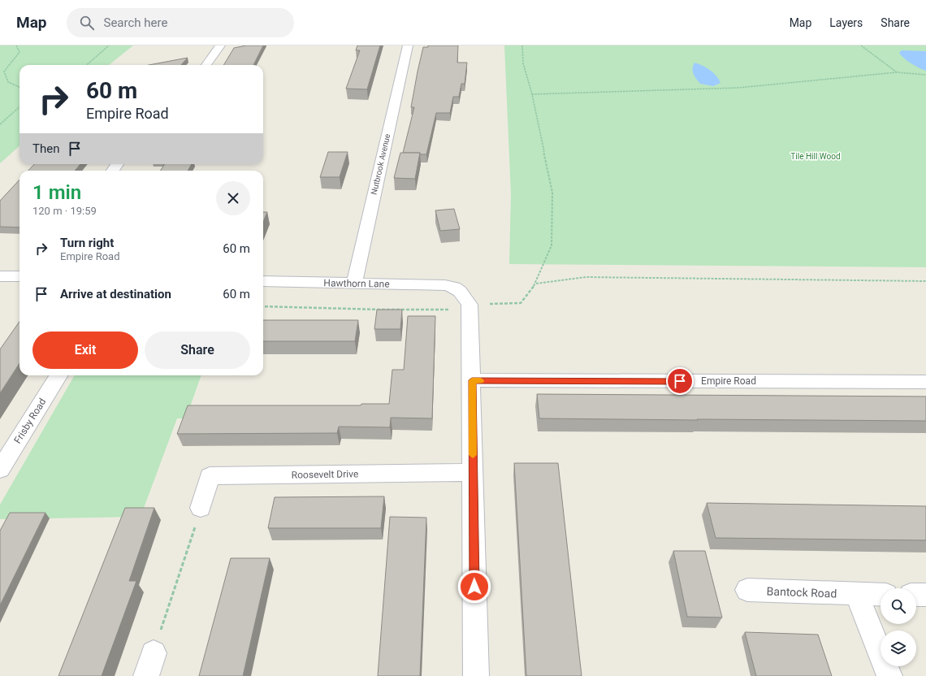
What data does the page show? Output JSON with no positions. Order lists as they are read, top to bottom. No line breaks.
{"streets":{"street":["Nutbrook Avenue","Hawthorn Lane","Empire Road","Frisby Road","Roosevelt Drive","Bantock Road"]},"crossings":[["Nutbrook Avenue","Hawthorn Lane"]],"parks":["Tile Hill Wood"],"page":{"header":"Map","search":"Search here","nav":["Map","Layers","Share"],"turn":["60 m","Empire Road"],"then":"Then","heading":["1 min","120 m · 19:59"],"list":[{"name":"Turn right","note":"Empire Road","value":"60 m"},{"name":"Arrive at destination","value":"60 m"}],"buttons":["Exit","Share"]}}
